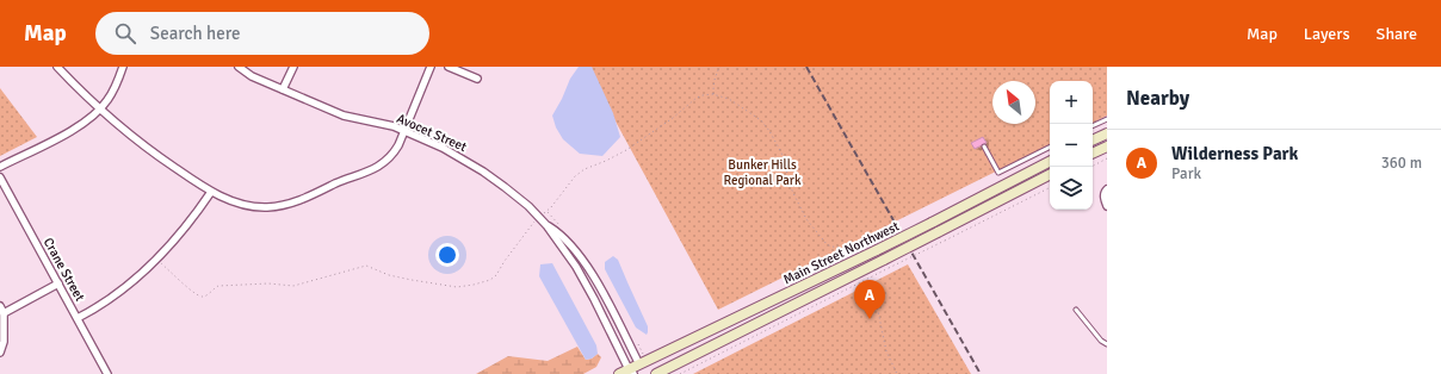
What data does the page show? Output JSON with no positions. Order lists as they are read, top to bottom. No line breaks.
{"streets":{"main road":["Main Street Northwest"],"street":["Avocet Street","Crane Street"]},"crossings":[["Avocet Street","Main Street Northwest"]],"parks":["Bunker Hills Regional Park"],"north":"top left","page":{"header":"Map","search":"Search here","nav":["Map","Layers","Share"],"heading":"Nearby","map_buttons":["+","−"],"list":[{"mark":"A","name":"Wilderness Park","note":"Park","value":"360 m"}],"pins":"A"}}
